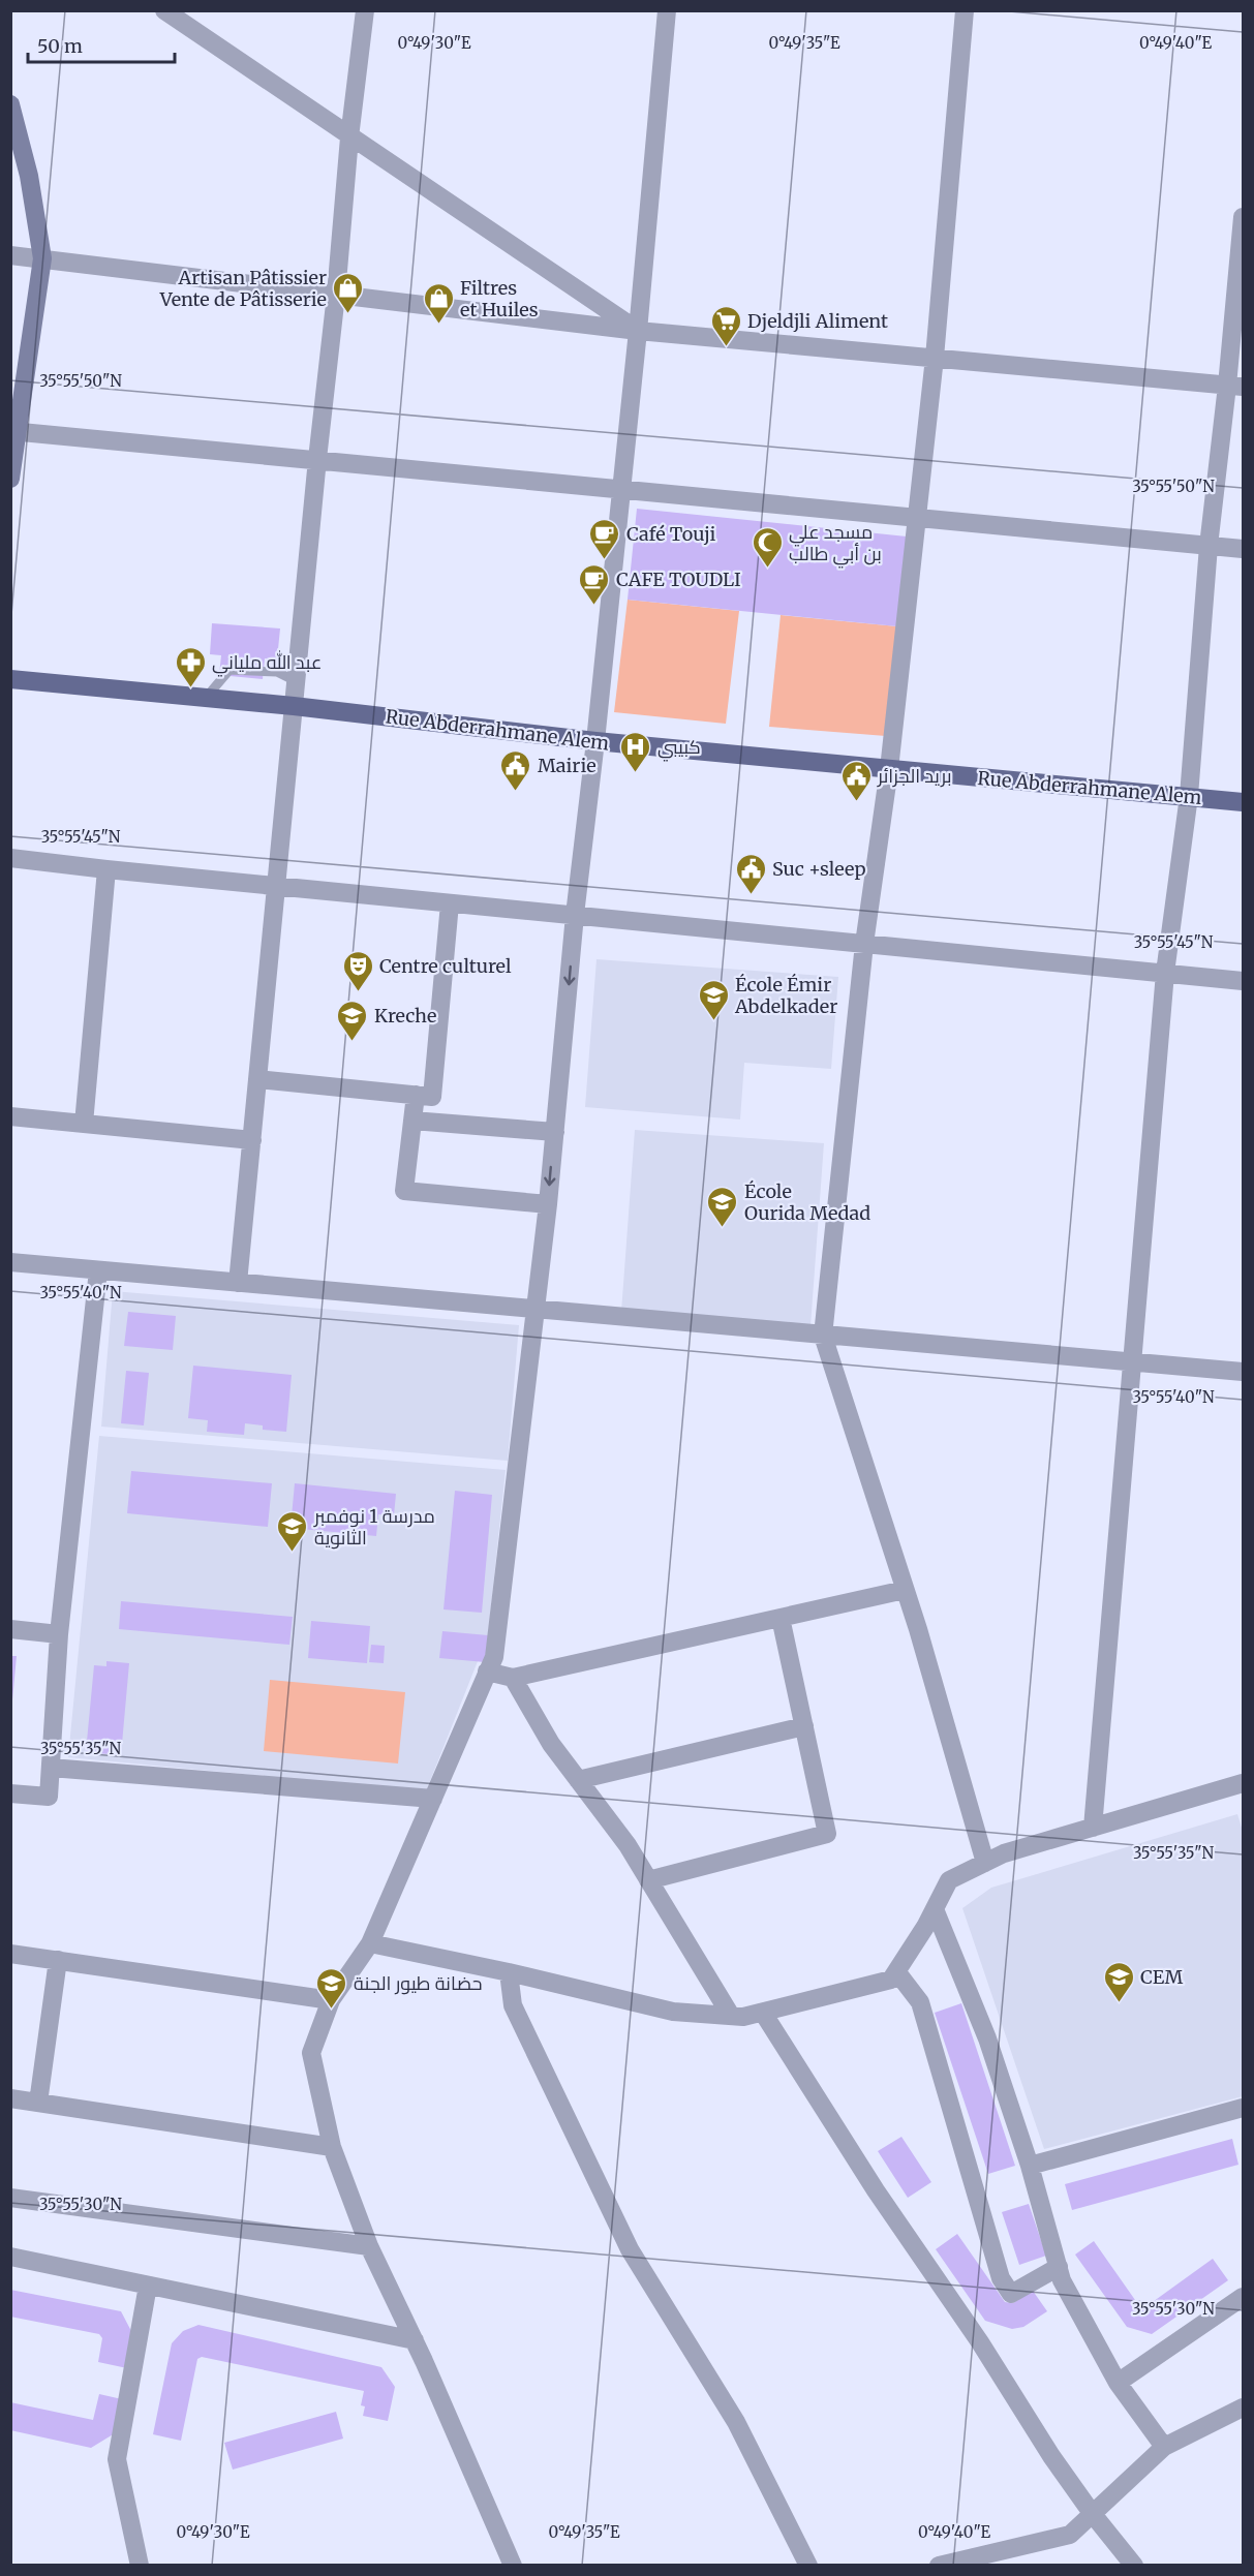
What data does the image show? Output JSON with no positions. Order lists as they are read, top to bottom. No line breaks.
{"streets":{"main road":["Rue Abderrahmane Alem"]},"places":{"shop":["Artisan Pâtissier Vente de Pâtisserie","Filtres et Huiles"],"supermarket":["Djeldjli Aliment"],"cafe":["Café Touji","CAFE TOUDLI"],"mosque":["مسجد علي بن أبي طالب"],"pharmacy":["عبد الله ملياني"],"hospital":["كبيبي"],"public building":["Mairie","بريد الجزائر","Suc +sleep"],"theatre":["Centre culturel"],"school or university":["École Émir Abdelkader","Kreche","École Ourida Medad","مدرسة 1 نوفمبر الثانوية","CEM","حضانة طيور الجنة"]},"scale_bar":"50 m","coordinates":["0°49'30\"E","0°49'35\"E","0°49'40\"E","35°55'50\"N","35°55'45\"N","35°55'40\"N","35°55'35\"N","35°55'30\"N"]}
